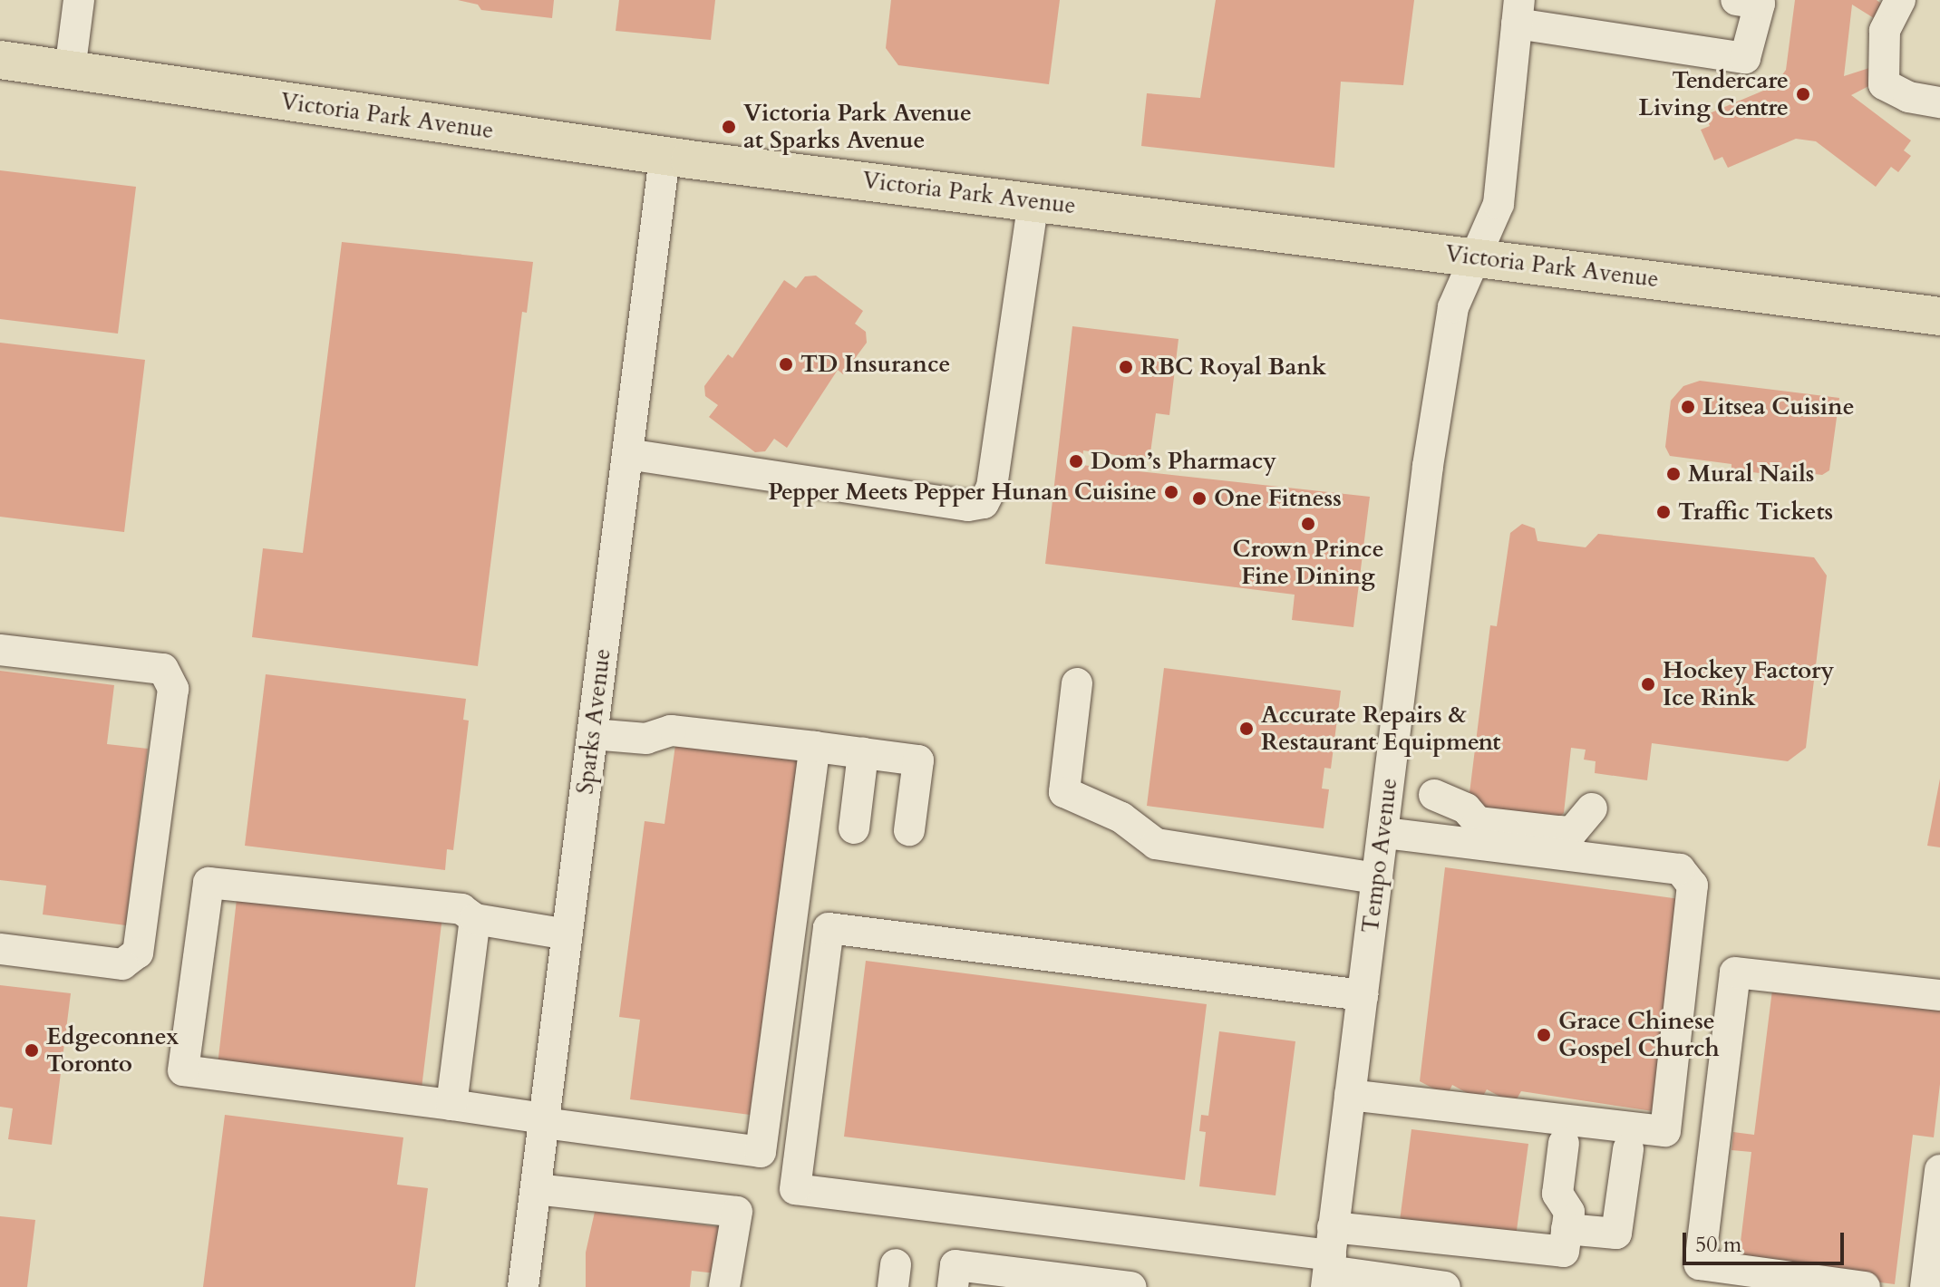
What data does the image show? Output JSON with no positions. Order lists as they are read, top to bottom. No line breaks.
{"streets":{"main road":["Victoria Park Avenue"],"street":["Sparks Avenue","Tempo Avenue"]},"crossings":[["Victoria Park Avenue","Sparks Avenue"],["Victoria Park Avenue","Tempo Avenue"]],"places":["Tendercare Living Centre","Victoria Park Avenue at Sparks Avenue","TD Insurance","RBC Royal Bank","Litsea Cuisine","Dom’s Pharmacy","Mural Nails","Pepper Meets Pepper Hunan Cuisine","One Fitness","Traffic Tickets","Crown Prince Fine Dining","Hockey Factory Ice Rink","Accurate Repairs & Restaurant Equipment","Grace Chinese Gospel Church","Edgeconnex Toronto"],"scale_bar":"50 m"}
